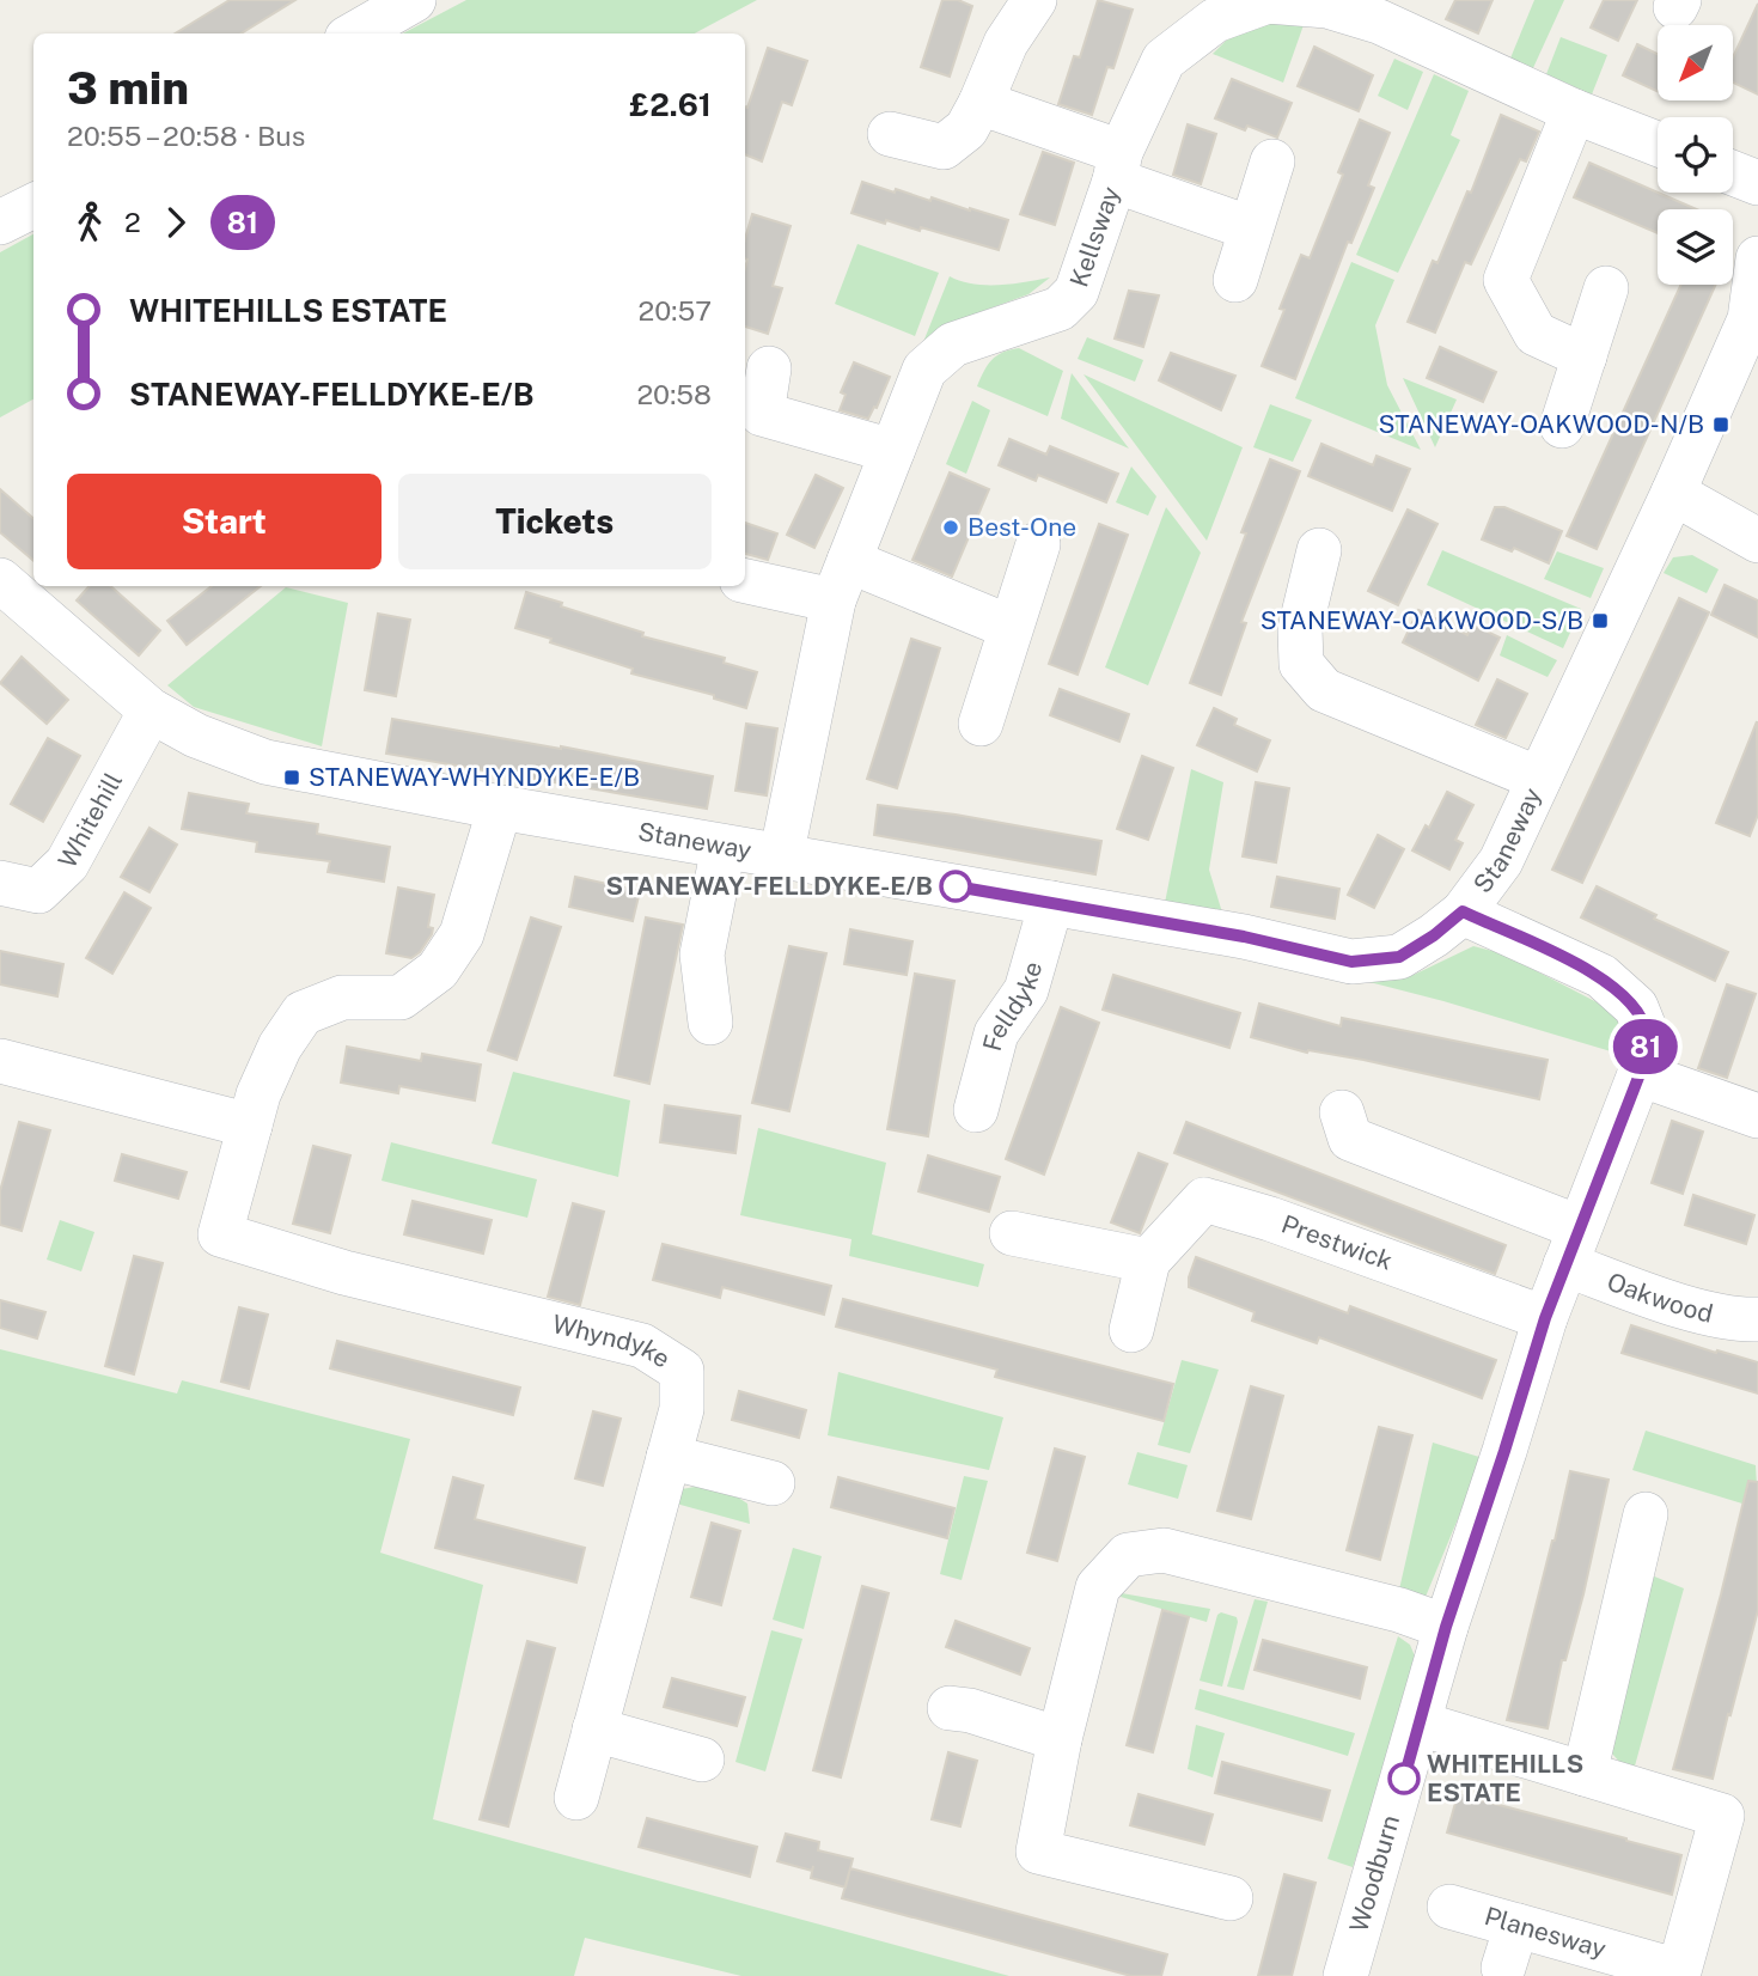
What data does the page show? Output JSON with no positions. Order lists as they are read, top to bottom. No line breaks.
{"streets":{"street":["Kellsway","Whitehill","Staneway","Felldyke","Prestwick","Oakwood","Whyndyke","Woodburn","Planesway"]},"crossings":[["Kellsway","Staneway"],["Whitehill","Staneway"],["Staneway","Felldyke"],["Staneway","Whyndyke"],["Staneway","Woodburn"],["Prestwick","Woodburn"],["Oakwood","Woodburn"],["Woodburn","Planesway"]],"places":{"transit":["STANEWAY-OAKWOOD-N/B","STANEWAY-OAKWOOD-S/B","STANEWAY-WHYNDYKE-E/B"],"other":["Best-One","STANEWAY-FELLDYKE-E/B","WHITEHILLS ESTATE"]},"lines":["bus line 81"],"north":"bottom left","page":{"on_map":"81","heading":["3 min","20:55 – 20:58 · Bus","£2.61"],"legs":["2","81"],"list":[{"name":"WHITEHILLS ESTATE","value":"20:57"},{"name":"STANEWAY-FELLDYKE-E/B","value":"20:58"}],"buttons":["Start","Tickets"]}}
